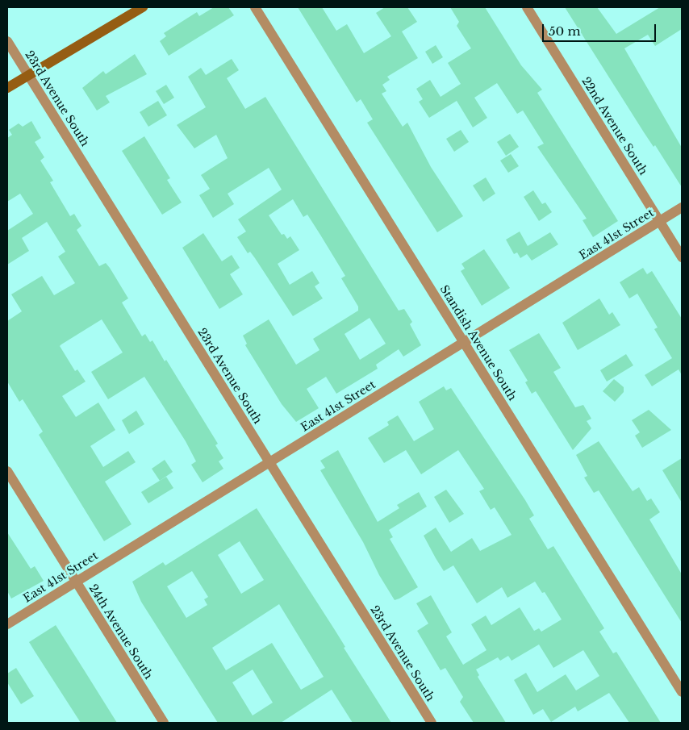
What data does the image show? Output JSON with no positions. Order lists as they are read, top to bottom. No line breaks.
{"streets":{"street":["23rd Avenue South","22nd Avenue South","East 41st Street","Standish Avenue South","24th Avenue South"]},"crossings":[["23rd Avenue South","East 41st Street"],["22nd Avenue South","East 41st Street"],["East 41st Street","Standish Avenue South"],["East 41st Street","24th Avenue South"]],"scale_bar":"50 m"}
